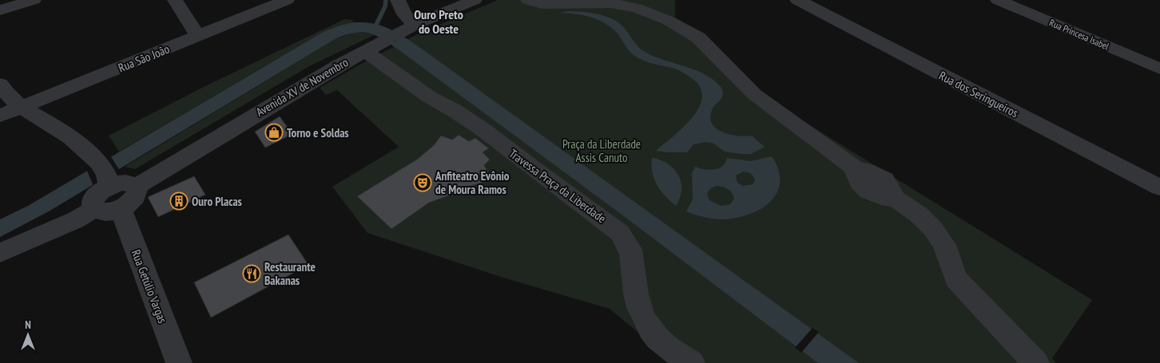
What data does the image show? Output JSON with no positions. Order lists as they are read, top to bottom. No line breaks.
{"streets":{"street":["Rua Princesa Isabel","Rua São João","Avenida XV de Novembro","Rua dos Seringueiros","Travessa Praça da Liberdade","Rua Getúlio Vargas"]},"crossings":[["Avenida XV de Novembro","Travessa Praça da Liberdade"]],"districts":["Ouro Preto do Oeste"],"parks":["Praça da Liberdade Assis Canuto"],"places":{"shop":["Torno e Soldas"],"theatre":["Anfiteatro Evônio de Moura Ramos"],"building":["Ouro Placas"],"restaurant":["Restaurante Bakanas"]},"north":"top"}
